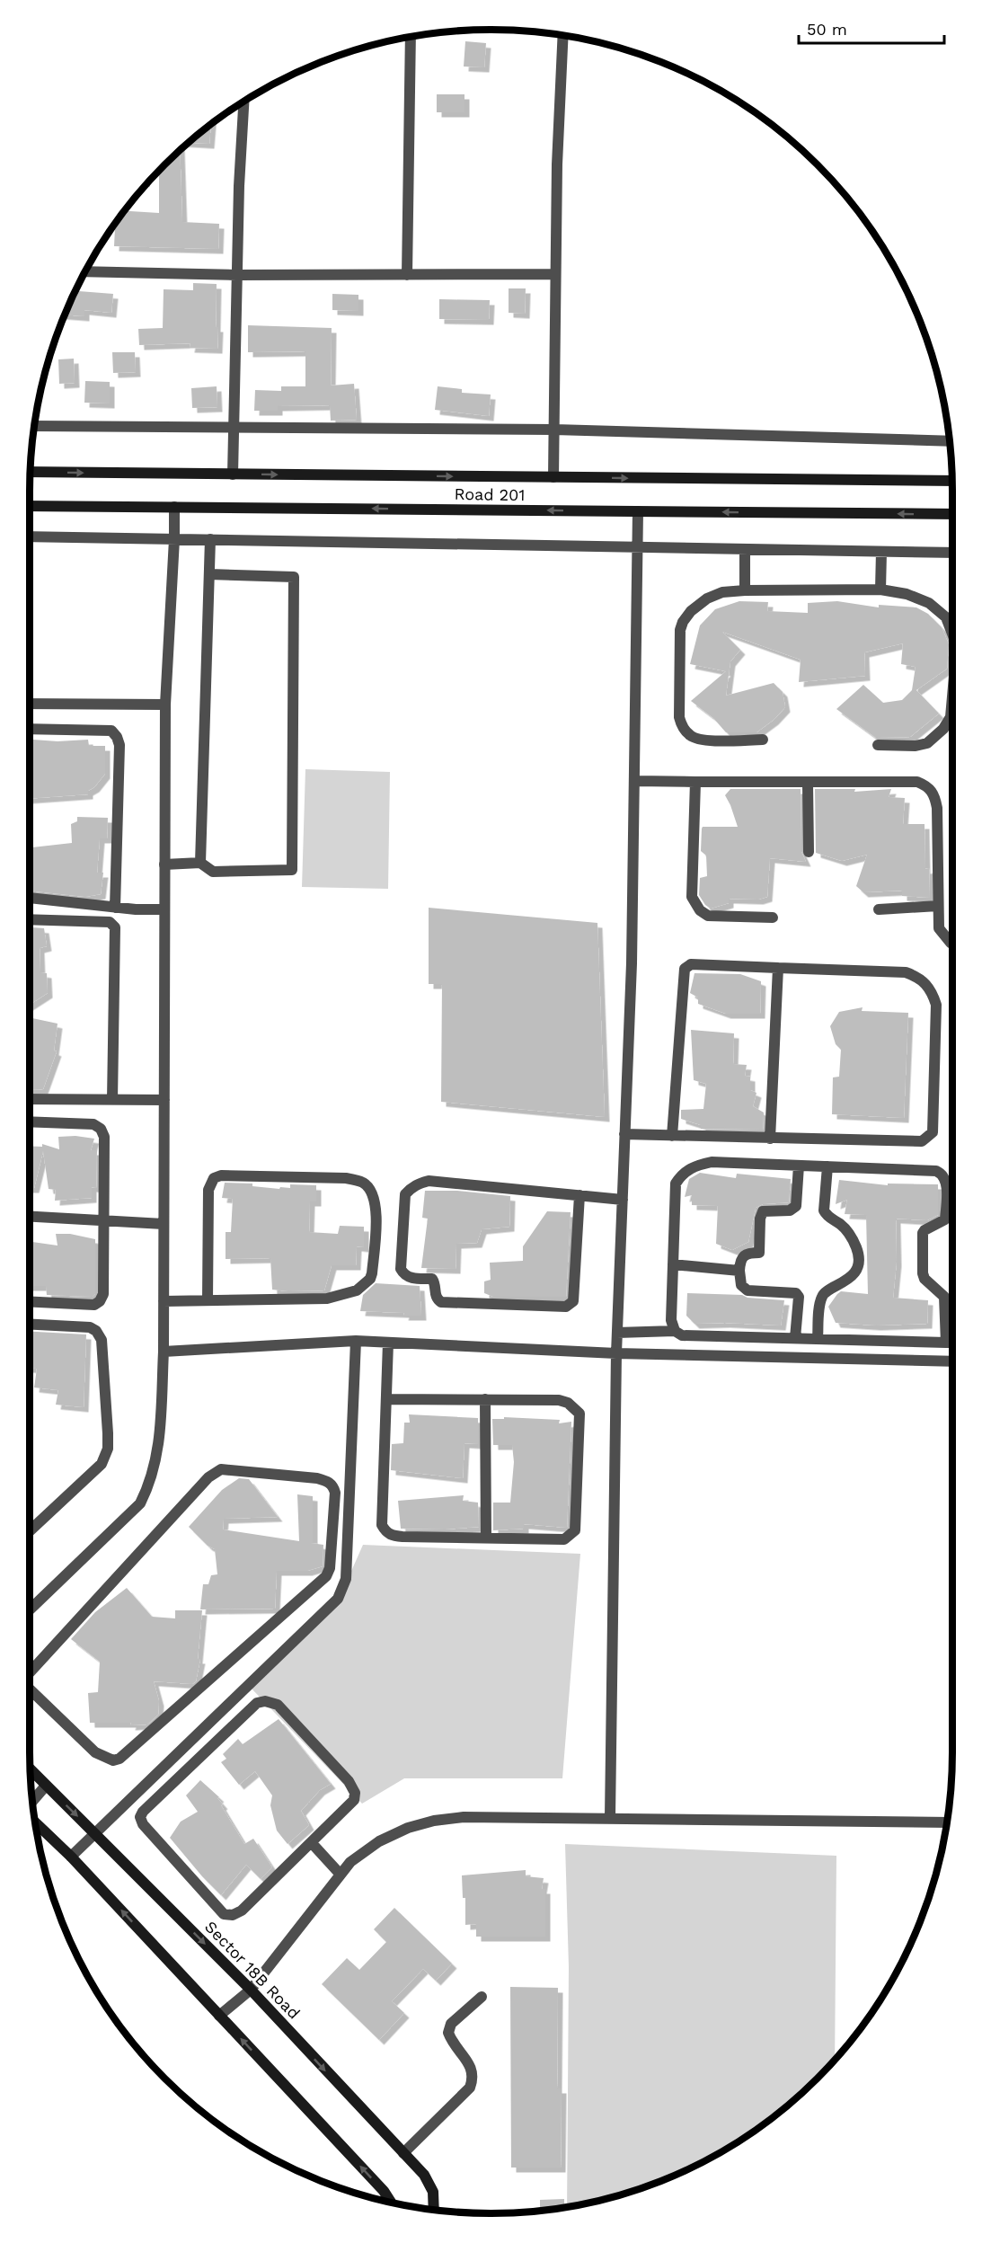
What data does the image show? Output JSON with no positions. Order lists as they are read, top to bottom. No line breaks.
{"streets":{"main road":["Road 201","Sector 18B Road"]},"scale_bar":"50 m"}
